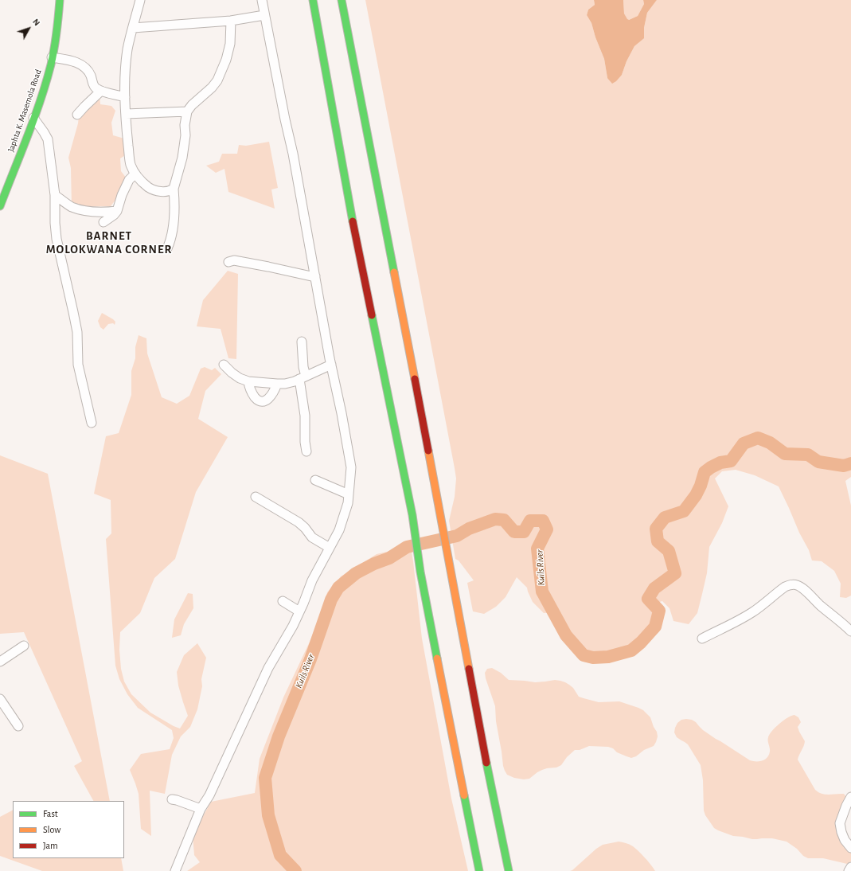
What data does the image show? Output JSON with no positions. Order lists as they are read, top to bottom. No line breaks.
{"streets":{"main road":["Japhta K. Masemola Road"]},"districts":["BARNET MOLOKWANA CORNER"],"water":["Kuils River"],"legend":["Fast","Slow","Jam"],"north":"top right"}
